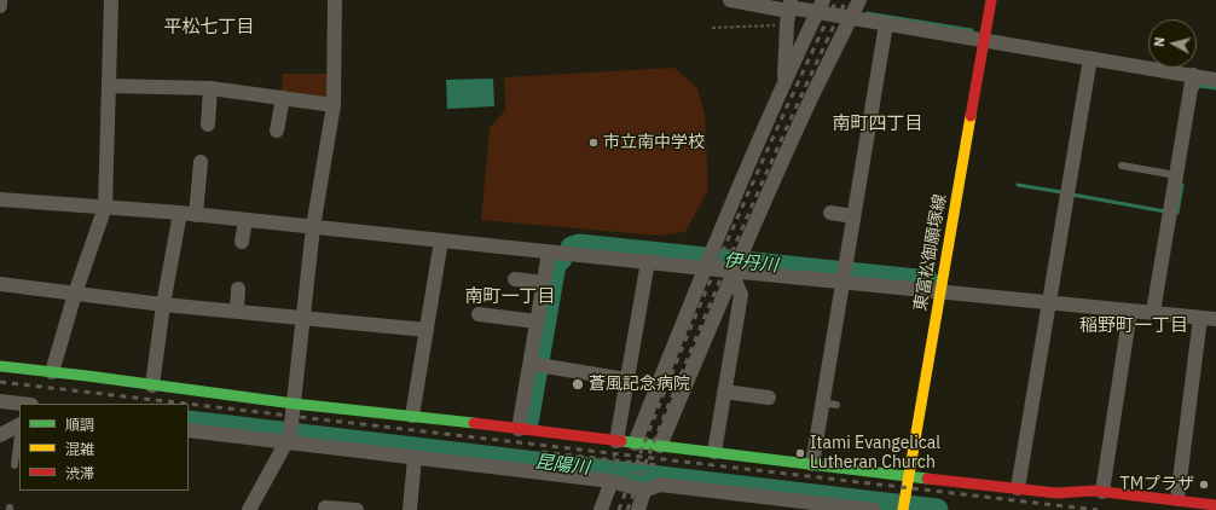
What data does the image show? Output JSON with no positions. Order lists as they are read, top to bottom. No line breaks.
{"streets":{"street":["東富松御願塚線"]},"districts":["平松七丁目","南町四丁目","南町一丁目","稲野町一丁目"],"water":["伊丹川","昆陽川"],"places":["市立南中学校","蒼風記念病院","Itami Evangelical Lutheran Church","TMプラザ"],"legend":["順調","混雑","渋滞"],"north":"left"}
